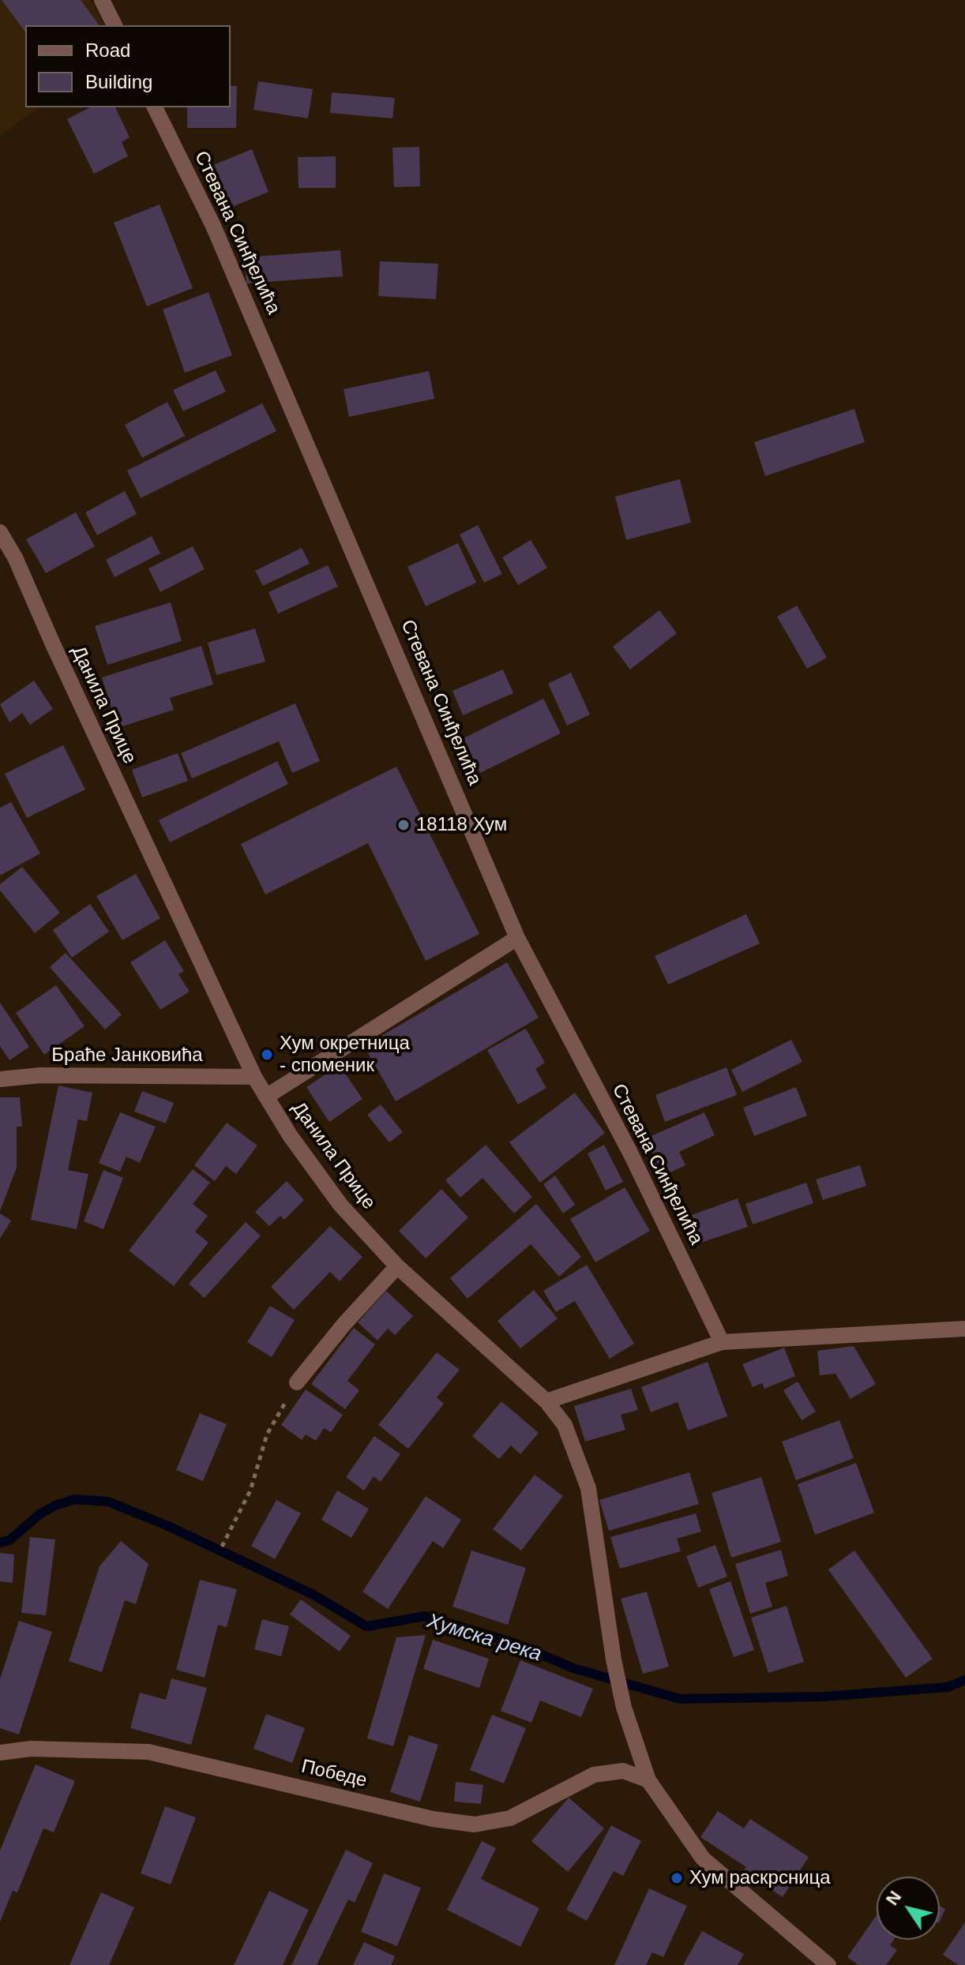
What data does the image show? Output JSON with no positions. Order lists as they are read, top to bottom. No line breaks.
{"streets":{"street":["Стевана Синђелића","Данила Прице","Браће Јанковића","Победе"]},"crossings":[["Данила Прице","Браће Јанковића"],["Данила Прице","Победе"]],"water":["Хумска река"],"places":["18118 Хум","Хум окретница - споменик","Хум раскрсница"],"legend":["Road","Building"],"north":"top left"}
